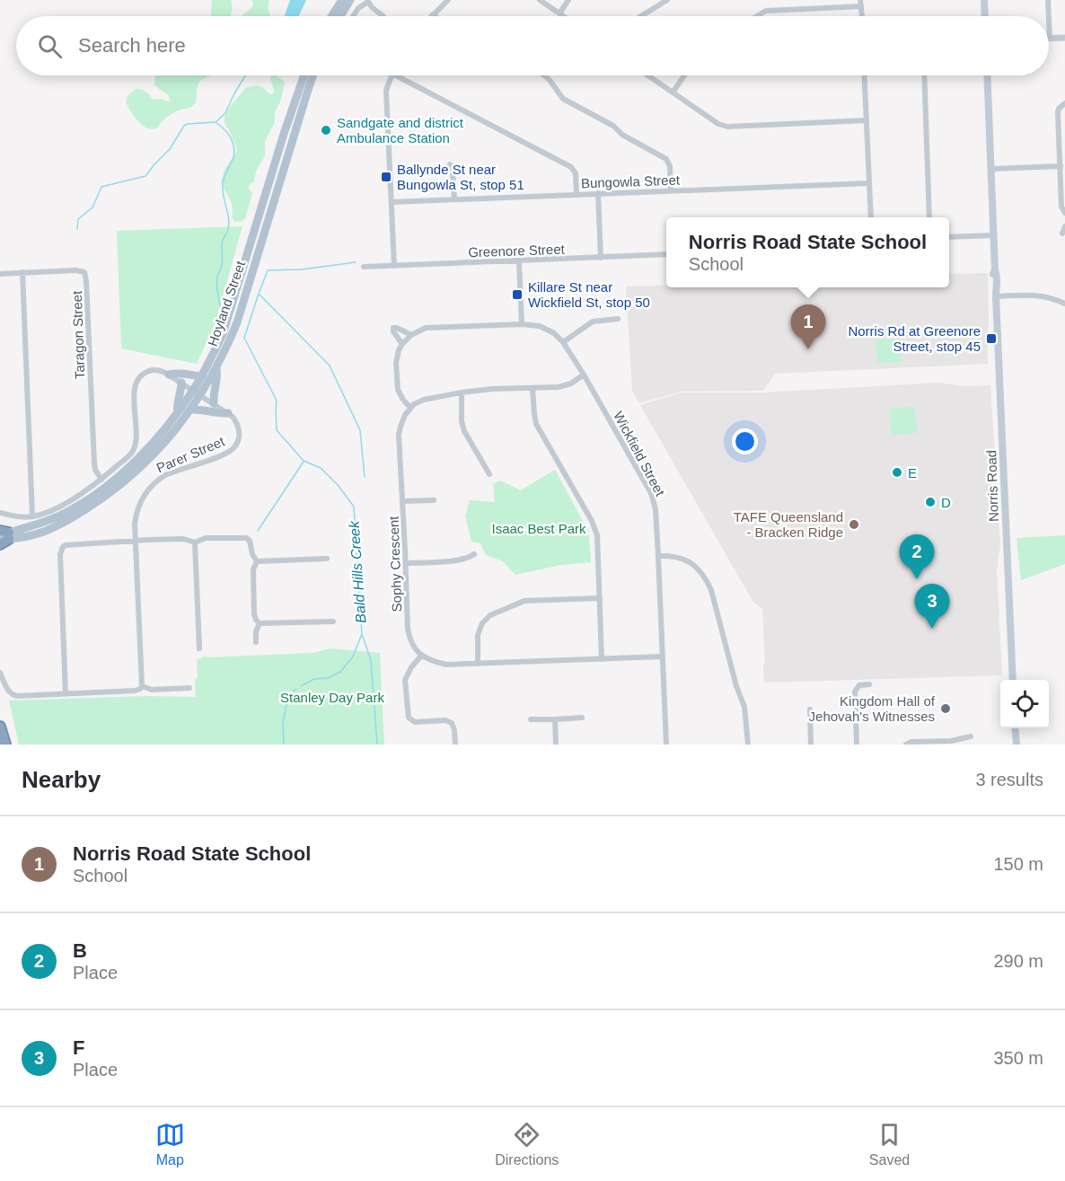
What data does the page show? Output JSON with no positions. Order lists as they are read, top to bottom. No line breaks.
{"streets":{"main road":["Hoyland Street","Norris Road"],"street":["Bungowla Street","Greenore Street","Taragon Street","Wickfield Street","Parer Street","Sophy Crescent"]},"crossings":[["Wickfield Street","Sophy Crescent"]],"water":["Bald Hills Creek"],"parks":["Isaac Best Park","Stanley Day Park"],"places":{"other":["Sandgate and district Ambulance Station","E","D","TAFE Queensland - Bracken Ridge","Kingdom Hall of Jehovah's Witnesses"],"transit":["Ballynde St near Bungowla St, stop 51","Killare St near Wickfield St, stop 50","Norris Rd at Greenore Street, stop 45"]},"page":{"search":"Search here","popup":["Norris Road State School","School"],"pins":["1","2","3"],"heading":["Nearby","3 results"],"list":[{"mark":"1","name":"Norris Road State School","note":"School","value":"150 m"},{"mark":"2","name":"B","note":"Place","value":"290 m"},{"mark":"3","name":"F","note":"Place","value":"350 m"}],"nav":["Map","Directions","Saved"]}}
